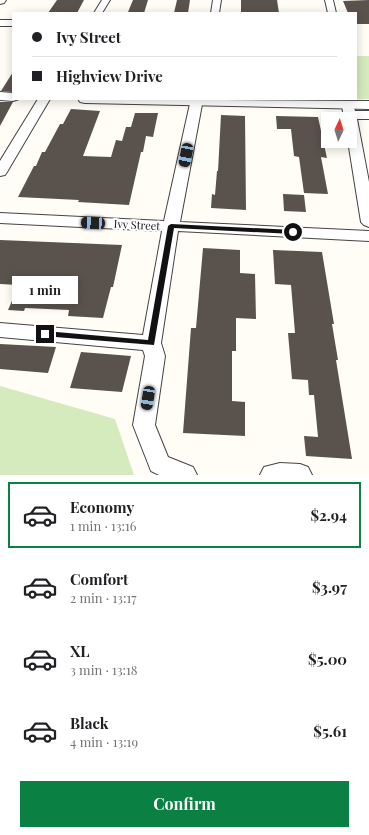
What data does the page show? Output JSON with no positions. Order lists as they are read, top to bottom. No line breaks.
{"streets":{"street":["Ivy Street"]},"north":"top","page":{"banner":["Ivy Street","Highview Drive"],"bubble":"1 min","list":[{"name":"Economy","note":"1 min · 13:16","value":"$2.94"},{"name":"Comfort","note":"2 min · 13:17","value":"$3.97"},{"name":"XL","note":"3 min · 13:18","value":"$5.00"},{"name":"Black","note":"4 min · 13:19","value":"$5.61"}],"buttons":"Confirm"}}
